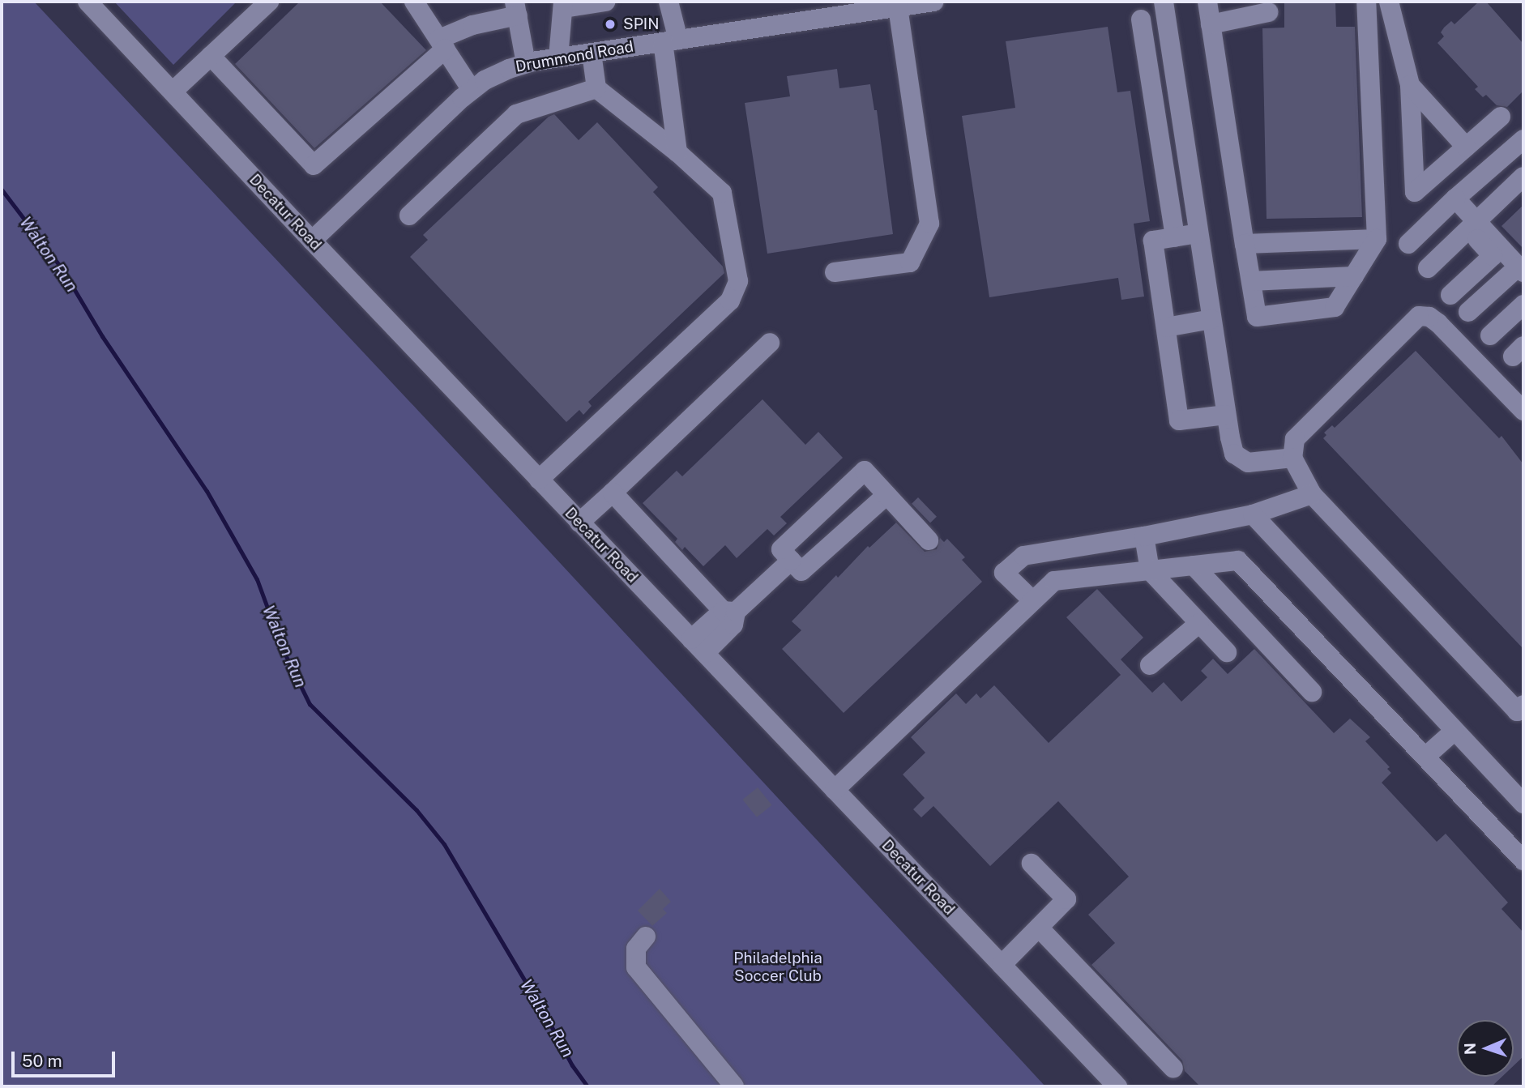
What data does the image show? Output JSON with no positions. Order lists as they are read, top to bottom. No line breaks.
{"streets":{"street":["Drummond Road","Decatur Road"]},"crossings":[["Drummond Road","Decatur Road"]],"water":["Walton Run"],"parks":["Philadelphia Soccer Club"],"places":["SPIN"],"scale_bar":"50 m","north":"left"}
